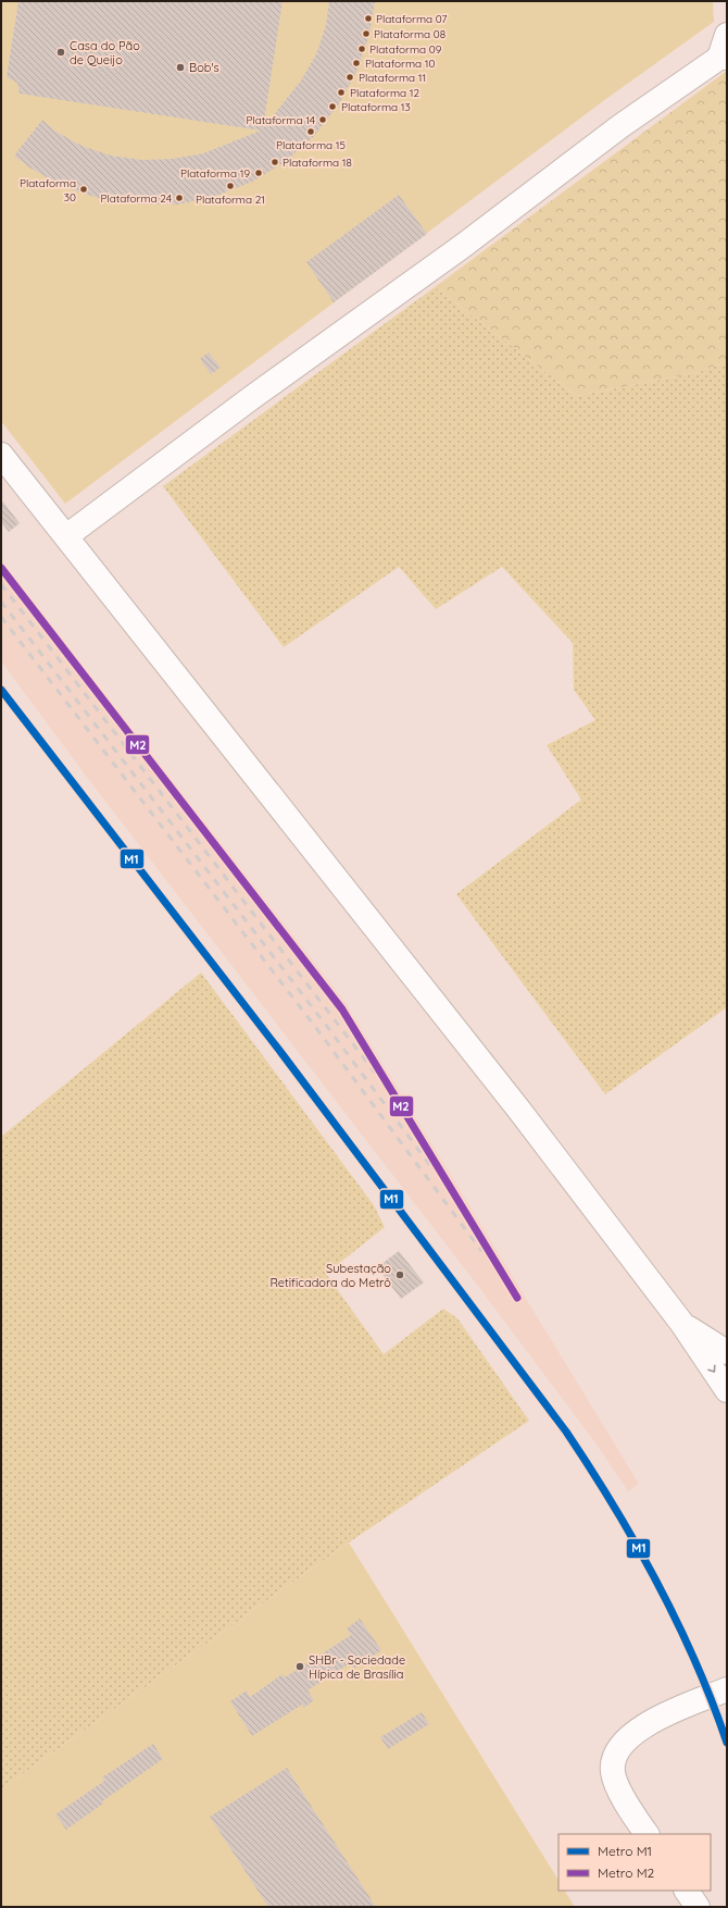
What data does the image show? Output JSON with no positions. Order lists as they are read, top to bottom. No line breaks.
{"places":["Plataforma 07","Plataforma 08","Plataforma 09","Casa do Pão de Queijo","Plataforma 10","Bob's","Plataforma 11","Plataforma 12","Plataforma 13","Plataforma 14","Plataforma 15","Plataforma 18","Plataforma 19","Plataforma 21","Plataforma 30","Plataforma 24","Subestação Retificadora do Metrô","SHBr - Sociedade Hípica de Brasília"],"lines":["metro line M2","metro line M1"],"legend":["Metro M1","Metro M2"]}
